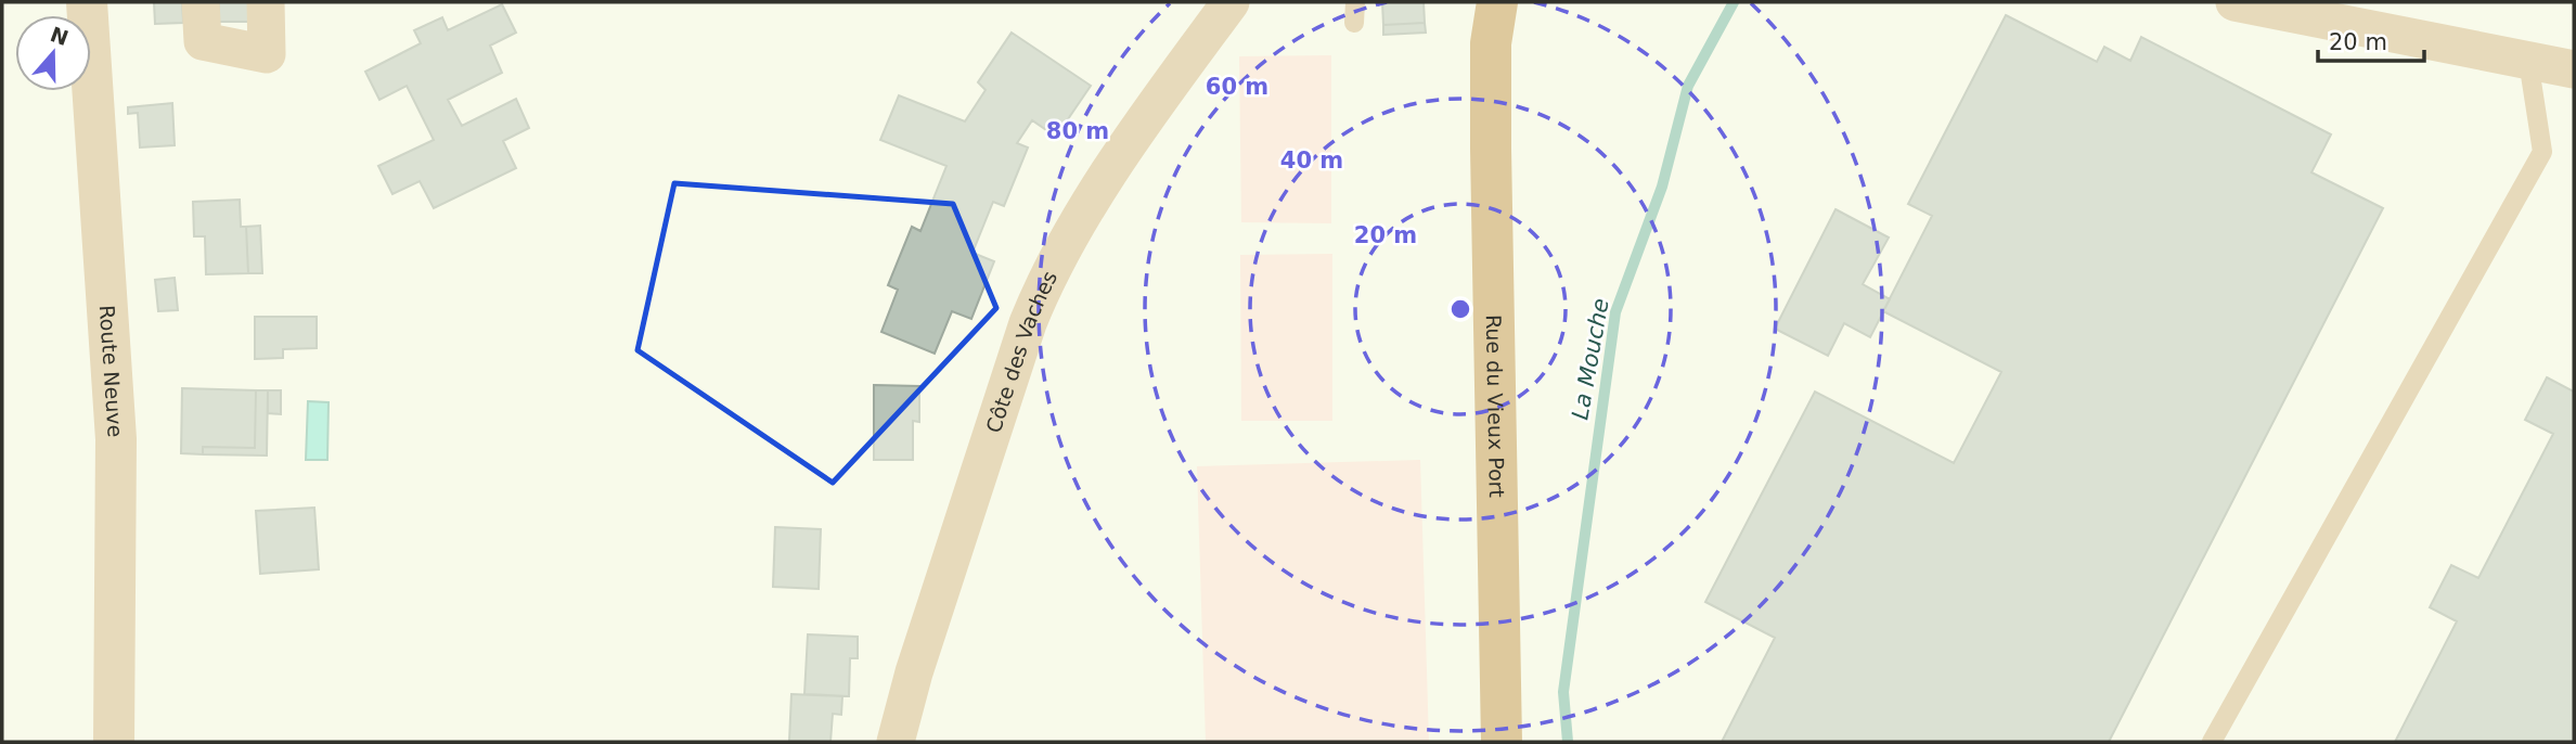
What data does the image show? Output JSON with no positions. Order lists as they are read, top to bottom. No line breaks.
{"streets":{"main road":["Rue du Vieux Port"],"street":["Côte des Vaches","Route Neuve"]},"water":["La Mouche"],"scale_bar":"20 m","north":"top","rings":["60 m","80 m","40 m","20 m"]}
